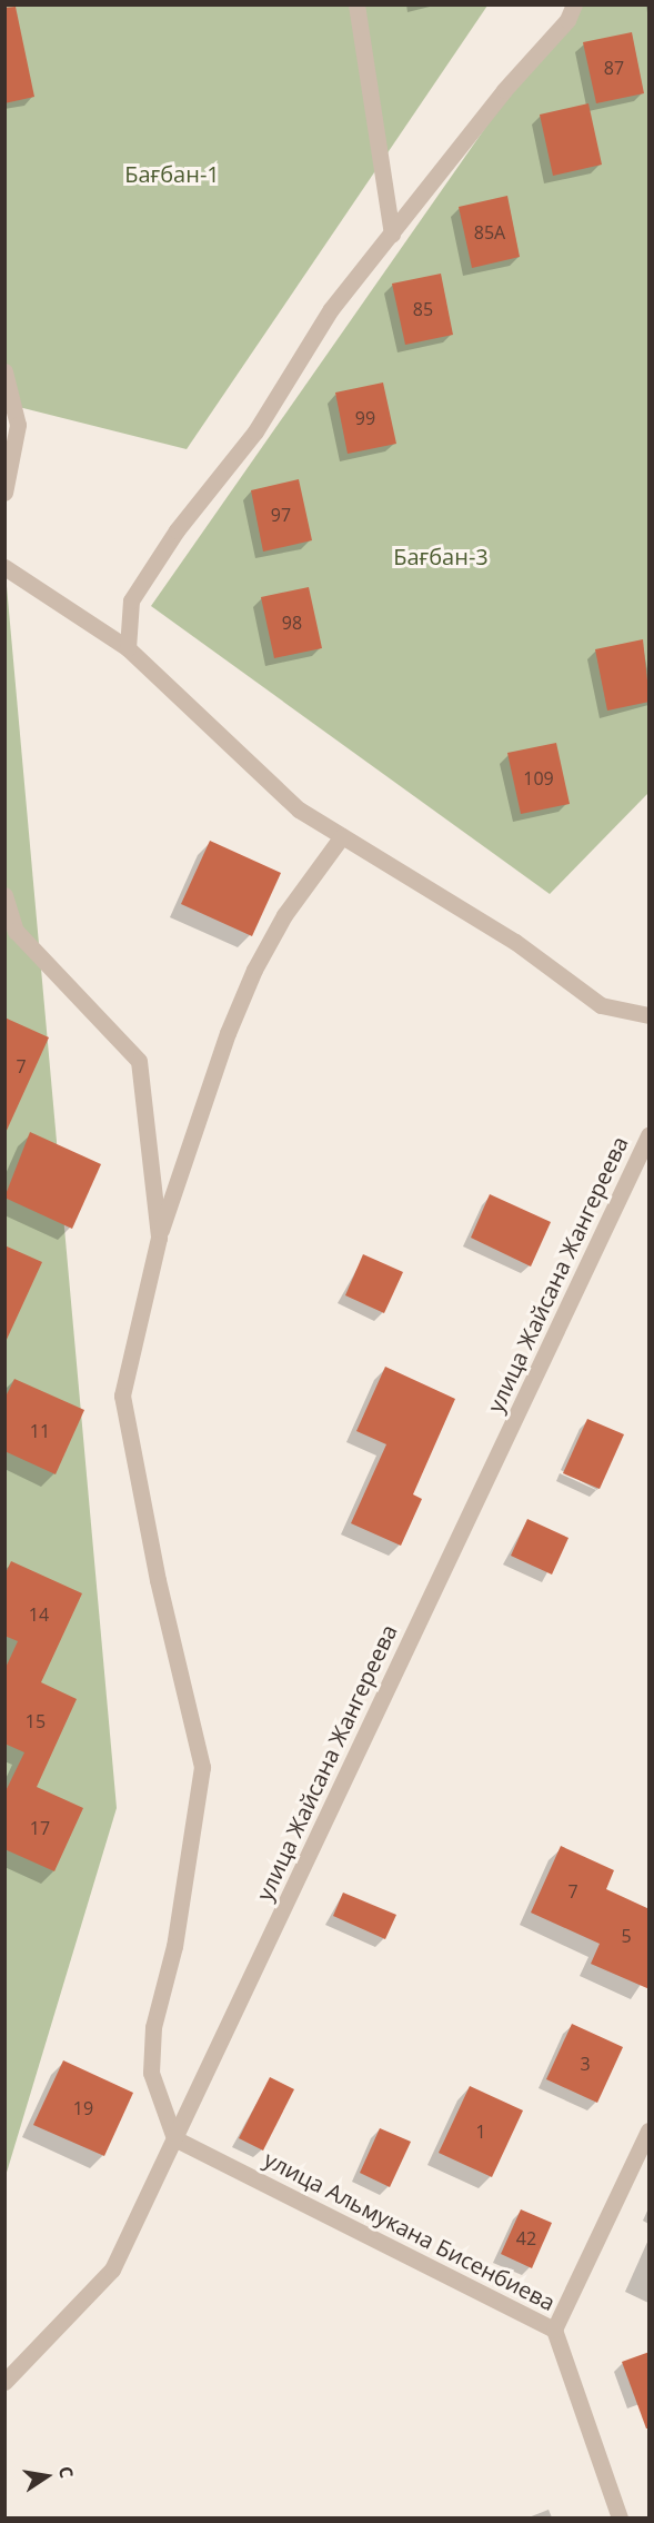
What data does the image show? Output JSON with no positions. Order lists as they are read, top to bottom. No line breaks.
{"streets":{"street":["улица Жайсана Жангереева","улица Альмукана Бисенбиева"]},"crossings":[["улица Жайсана Жангереева","улица Альмукана Бисенбиева"]],"parks":["Бағбан-1","Бағбан-3"],"house_numbers":["87","85А","85","99","97","98","109","7","11","14","15","17","7","5","3","19","1","42"],"north":"right"}
